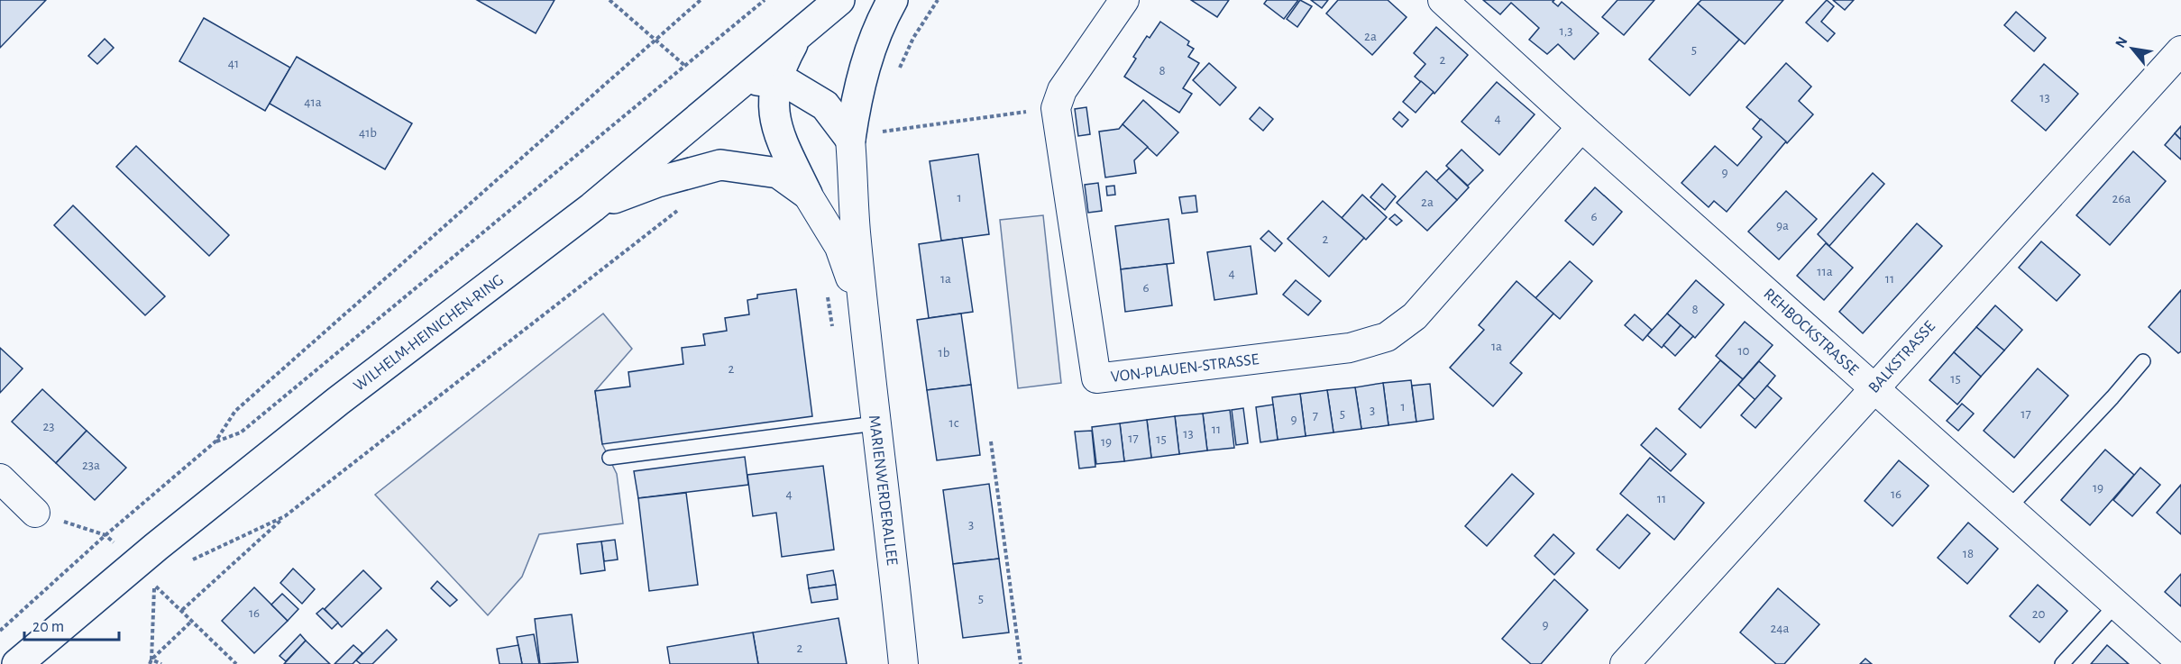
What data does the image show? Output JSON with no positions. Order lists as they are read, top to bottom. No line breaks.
{"streets":{"main road":["WILHELM-HEINICHEN-RING"],"street":["REHBOCKSTRASSE","BALKSTRASSE","VON-PLAUEN-STRASSE","MARIENWERDERALLEE"]},"crossings":[["REHBOCKSTRASSE","BALKSTRASSE"],["REHBOCKSTRASSE","VON-PLAUEN-STRASSE"]],"house_numbers":["1,3","2a","5","2","41","8","13","41a","4","41b","9","1","26a","2a","6","9a","2","11a","4","1a","11","6","8","1a","10","1b","2","15","1","3","5","17","7","9","1c","23","11","13","17","15","19","23a","19","4","16","11","3","18","5","16","20","9","24a","2"],"scale_bar":"20 m","north":"top left"}
